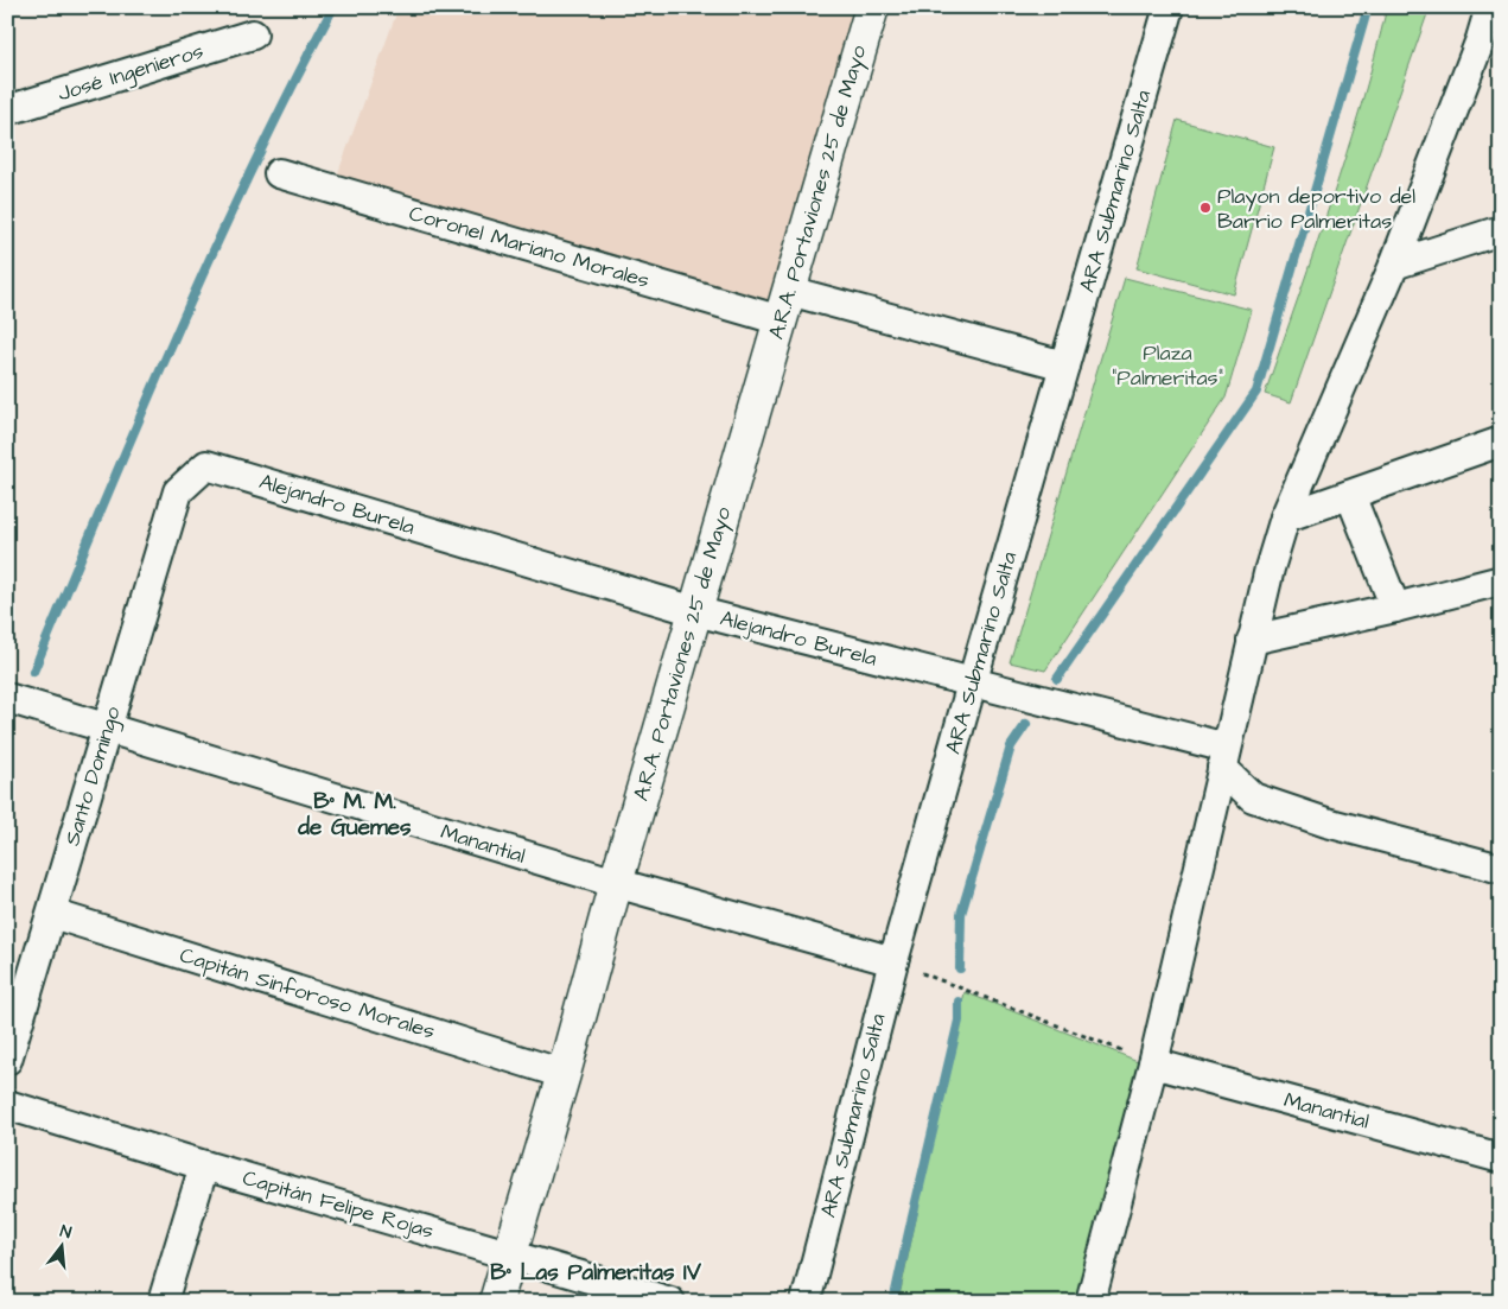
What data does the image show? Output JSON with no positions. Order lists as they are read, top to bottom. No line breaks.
{"streets":{"street":["José Ingenieros","ARA Submarino Salta","A.R.A. Portaviones 25 de Mayo","Coronel Mariano Morales","Alejandro Burela","Santo Domingo","Manantial","Capitán Sinforoso Morales","Capitán Felipe Rojas"]},"crossings":[["ARA Submarino Salta","Coronel Mariano Morales"],["ARA Submarino Salta","Alejandro Burela"],["ARA Submarino Salta","Manantial"],["A.R.A. Portaviones 25 de Mayo","Coronel Mariano Morales"],["A.R.A. Portaviones 25 de Mayo","Alejandro Burela"],["A.R.A. Portaviones 25 de Mayo","Manantial"],["A.R.A. Portaviones 25 de Mayo","Capitán Sinforoso Morales"],["A.R.A. Portaviones 25 de Mayo","Capitán Felipe Rojas"],["Alejandro Burela","Santo Domingo"],["Santo Domingo","Manantial"],["Santo Domingo","Capitán Sinforoso Morales"]],"districts":["B° M. M. de Guemes","B° Las Palmeritas IV"],"parks":["Plaza \"Palmeritas\""],"places":["Playon deportivo del Barrio Palmeritas"],"north":"top"}
